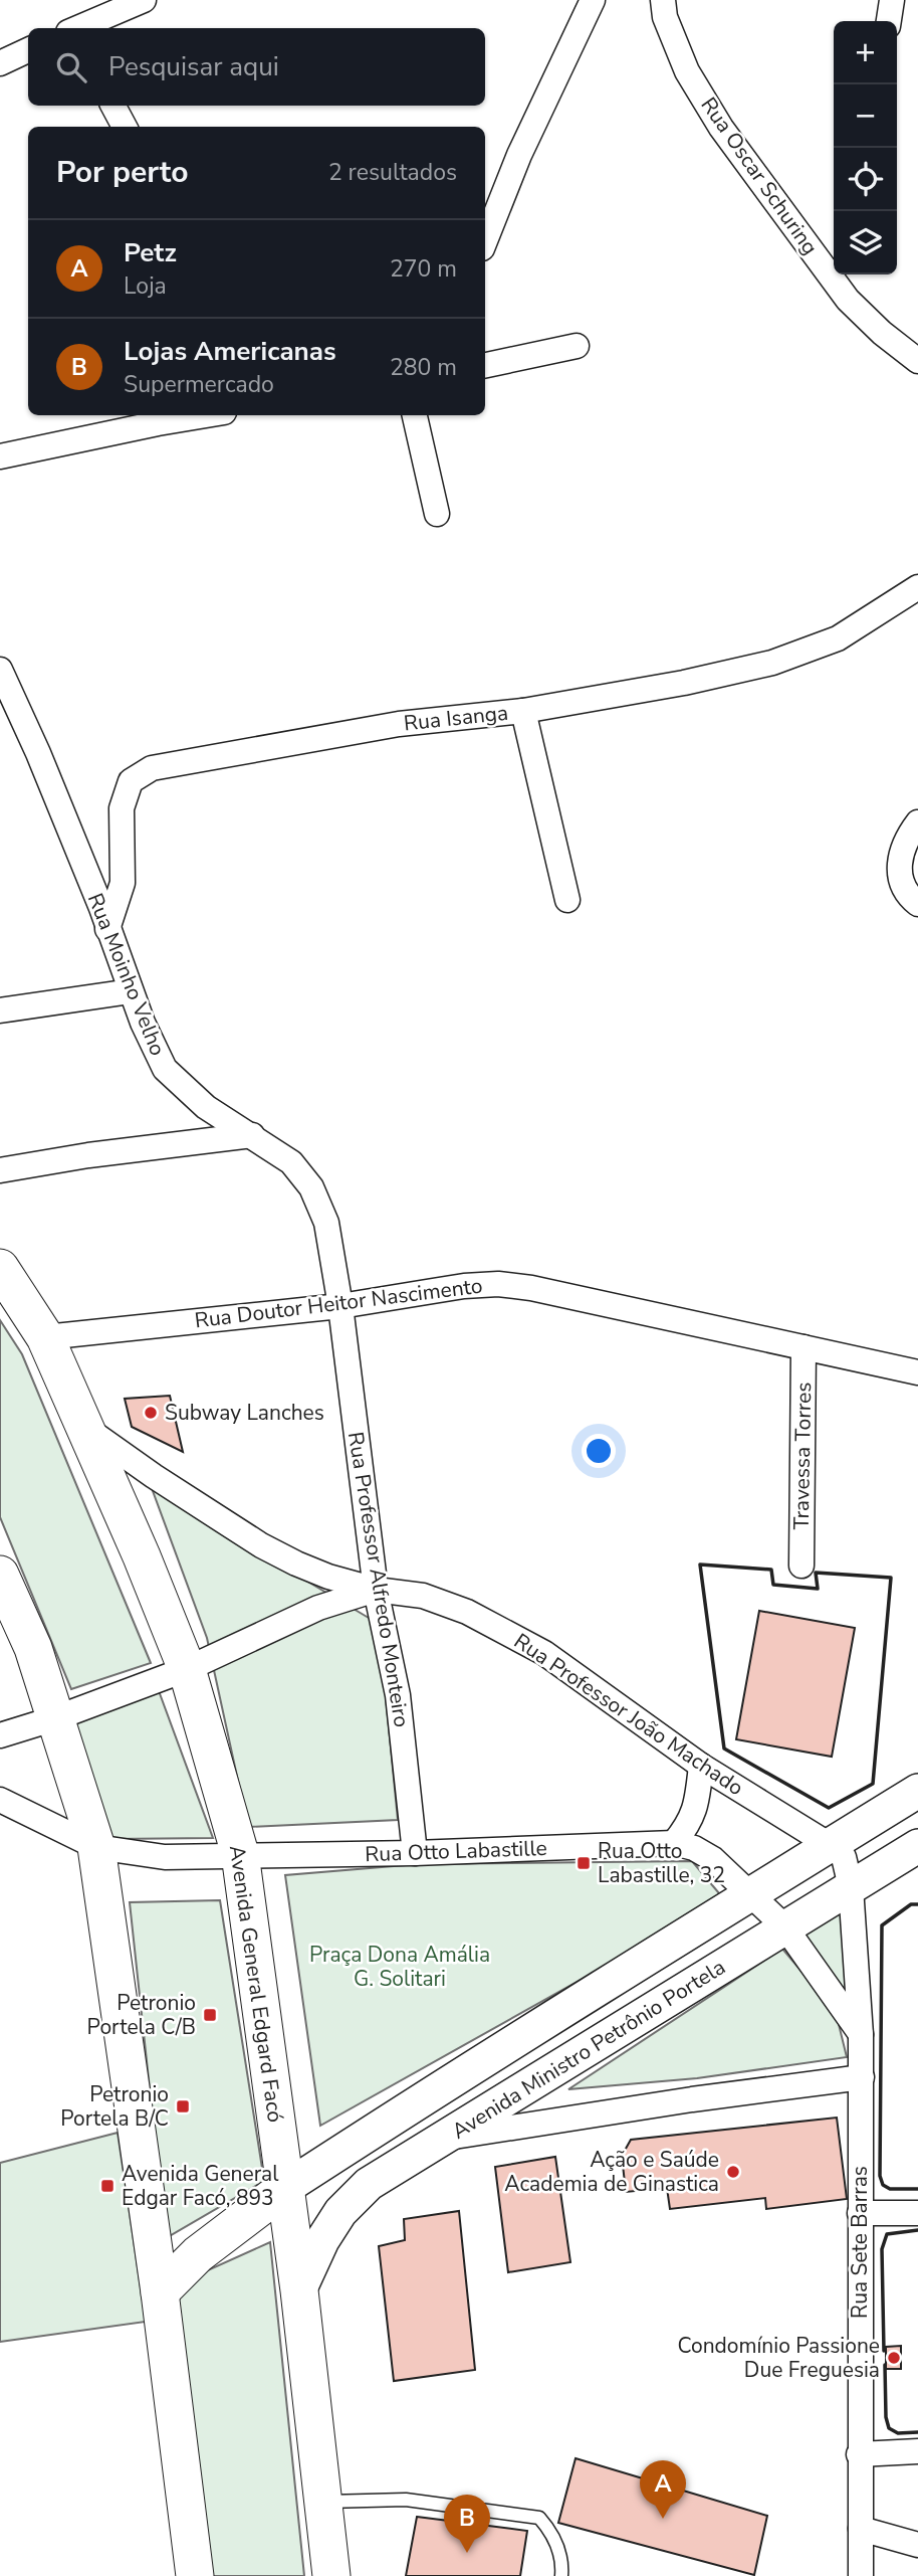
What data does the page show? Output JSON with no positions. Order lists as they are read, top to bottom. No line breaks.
{"streets":{"main road":["Avenida General Edgard Facó","Avenida Ministro Petrônio Portela"],"street":["Rua Oscar Schuring","Rua Isanga","Rua Moinho Velho","Rua Doutor Heitor Nascimento","Travessa Torres","Rua Professor Alfredo Monteiro","Rua Professor João Machado","Rua Otto Labastille","Rua Sete Barras"]},"crossings":[["Rua Isanga","Rua Moinho Velho"],["Rua Moinho Velho","Rua Doutor Heitor Nascimento"],["Rua Moinho Velho","Rua Professor Alfredo Monteiro"],["Rua Doutor Heitor Nascimento","Travessa Torres"],["Rua Doutor Heitor Nascimento","Rua Professor Alfredo Monteiro"],["Rua Doutor Heitor Nascimento","Avenida General Edgard Facó"],["Rua Professor Alfredo Monteiro","Rua Professor João Machado"],["Rua Professor Alfredo Monteiro","Rua Otto Labastille"],["Rua Professor João Machado","Avenida General Edgard Facó"],["Rua Professor João Machado","Rua Sete Barras"],["Rua Otto Labastille","Avenida General Edgard Facó"],["Rua Otto Labastille","Avenida Ministro Petrônio Portela"],["Avenida General Edgard Facó","Avenida Ministro Petrônio Portela"],["Avenida Ministro Petrônio Portela","Rua Sete Barras"]],"parks":["Praça Dona Amália G. Solitari"],"places":{"other":["Subway Lanches","Ação e Saúde Academia de Ginastica","Condomínio Passione Due Freguesia"],"transit":["Rua Otto Labastille, 32","Petronio Portela C/B","Petronio Portela B/C","Avenida General Edgar Facó, 893"]},"page":{"map_buttons":["+","−"],"search":"Pesquisar aqui","heading":["Por perto","2 resultados"],"list":[{"mark":"A","name":"Petz","note":"Loja","value":"270 m"},{"mark":"B","name":"Lojas Americanas","note":"Supermercado","value":"280 m"}],"pins":["A","B"]}}
